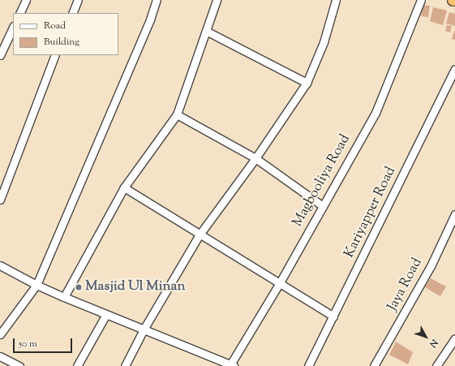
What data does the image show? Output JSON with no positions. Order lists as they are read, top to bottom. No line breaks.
{"streets":{"street":["Magbooliya Road","Kariyapper Road","Jaya Road"]},"places":["Masjid Ul Minan"],"legend":["Road","Building"],"scale_bar":"50 m","north":"bottom right"}
